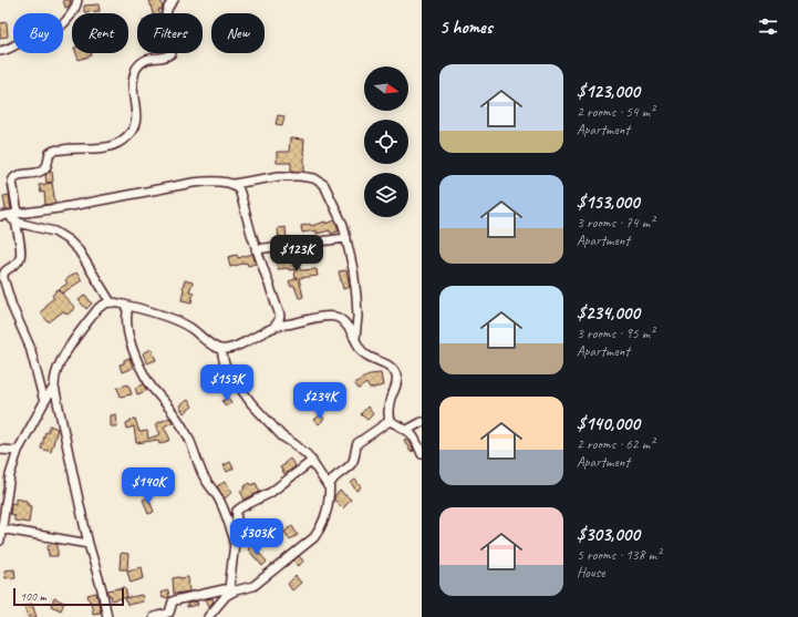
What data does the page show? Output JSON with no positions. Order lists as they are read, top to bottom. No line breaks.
{"scale_bar":"100 m","north":"right","page":{"heading":"5 homes","chip":["Buy","Rent","Filters","New"],"list":[{"name":"$123,000","note":"2 rooms · 54 m² · Apartment"},{"name":"$153,000","note":"3 rooms · 74 m² · Apartment"},{"name":"$234,000","note":"3 rooms · 95 m² · Apartment"},{"name":"$140,000","note":"2 rooms · 62 m² · Apartment"},{"name":"$303,000","note":"5 rooms · 138 m² · House"}],"price":["$123K","$153K","$234K","$140K","$303K"],"scale":"100 m"}}
